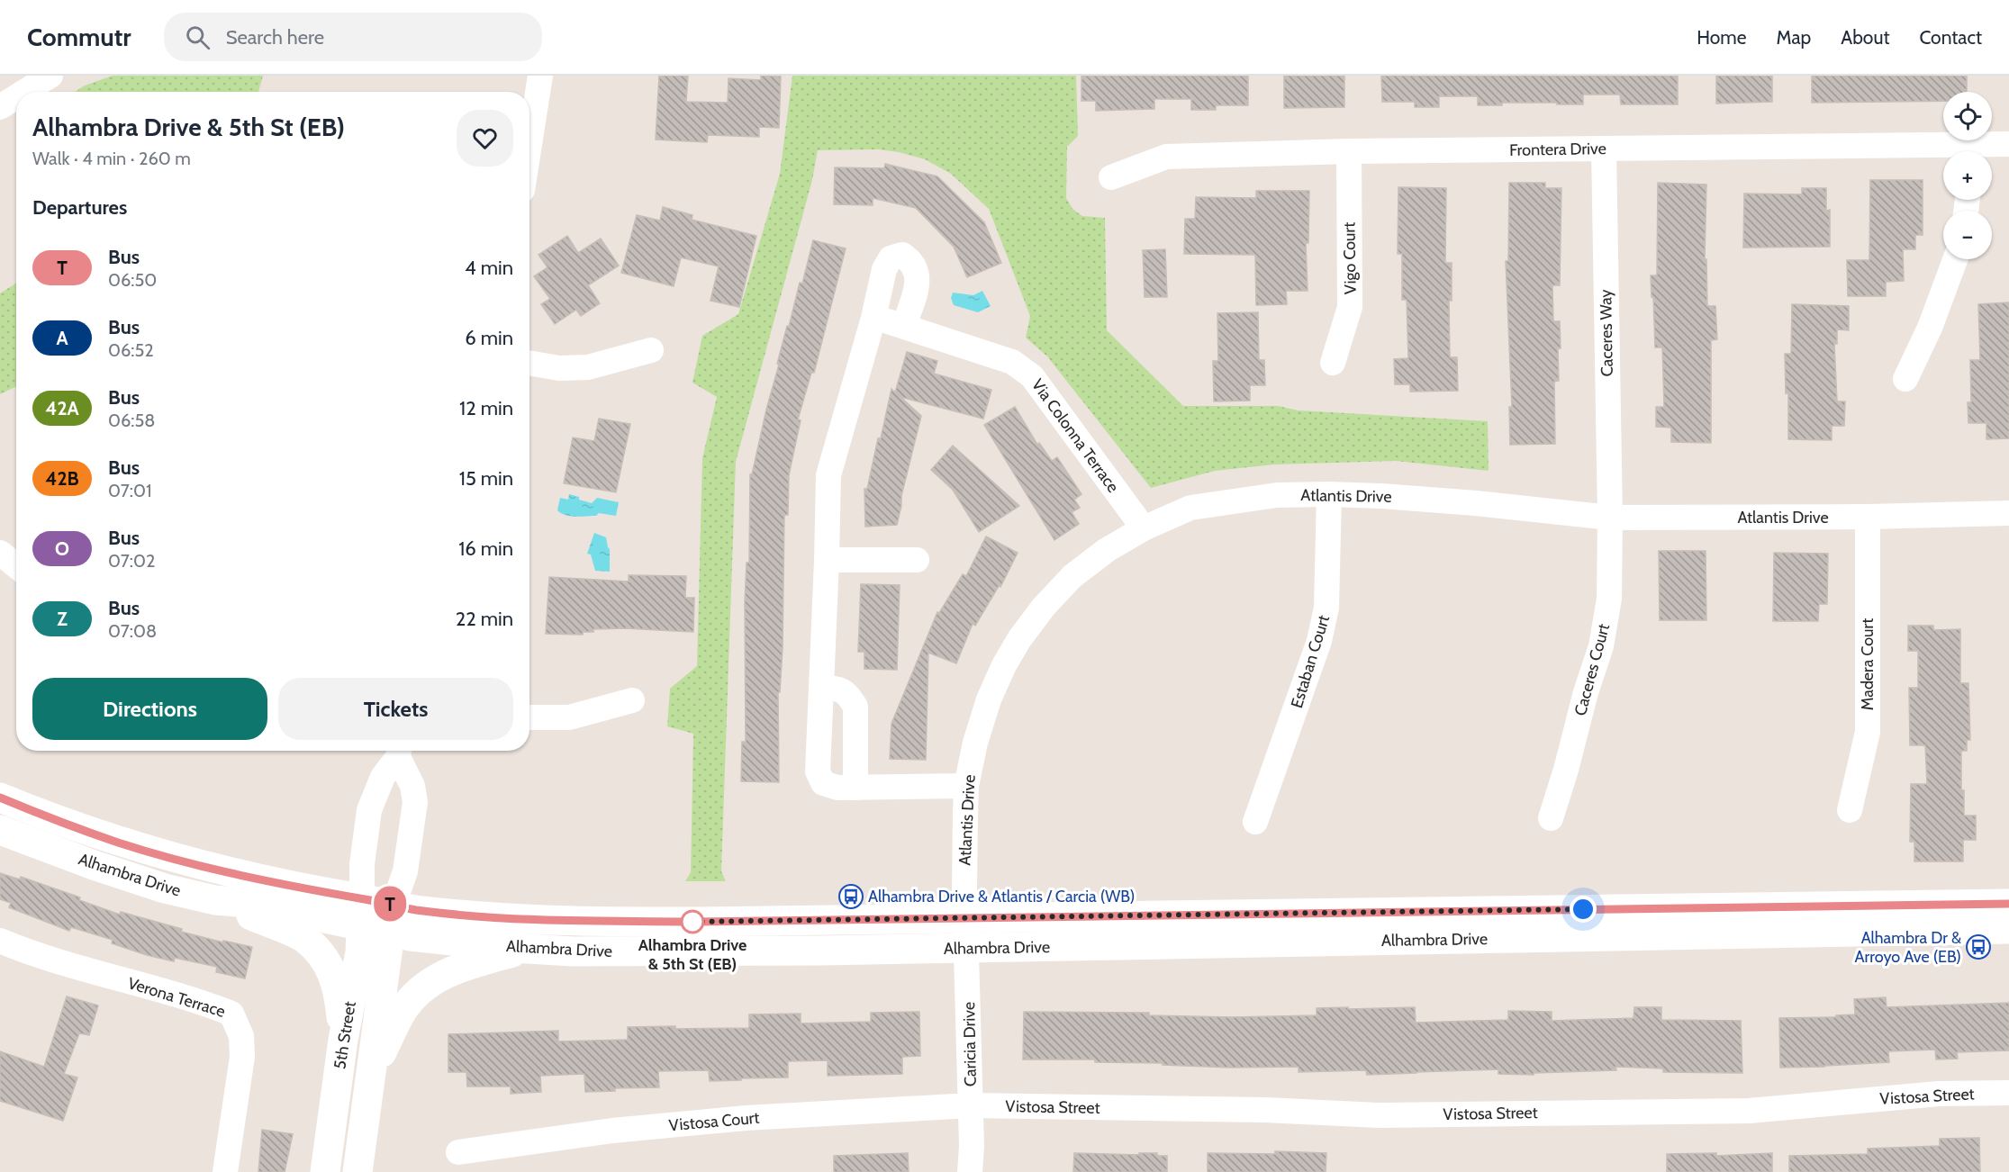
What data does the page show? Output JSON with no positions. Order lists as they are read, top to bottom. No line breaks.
{"streets":{"main road":["Alhambra Drive","5th Street"],"street":["Frontera Drive","Vigo Court","Caceres Way","Via Colonna Terrace","Atlantis Drive","Estaban Court","Madera Court","Caceres Court","Verona Terrace","Caricia Drive","Vistosa Street","Vistosa Court"]},"crossings":[["Frontera Drive","Vigo Court"],["Frontera Drive","Caceres Way"],["Caceres Way","Atlantis Drive"],["Caceres Way","Caceres Court"],["Via Colonna Terrace","Atlantis Drive"],["Atlantis Drive","Estaban Court"],["Atlantis Drive","Madera Court"],["Atlantis Drive","Caceres Court"],["Atlantis Drive","Alhambra Drive"],["Atlantis Drive","Caricia Drive"],["Alhambra Drive","5th Street"],["Alhambra Drive","Caricia Drive"],["Caricia Drive","Vistosa Street"],["Caricia Drive","Vistosa Court"],["Vistosa Street","Vistosa Court"]],"places":{"bus stop":["Alhambra Drive & Atlantis / Carcia (WB)","Alhambra Dr & Arroyo Ave (EB)"],"other":["Alhambra Drive & 5th St (EB)"]},"lines":["bus line T"],"page":{"header":"Commutr","search":"Search here","nav":["Home","Map","About","Contact"],"on_map":"T","map_buttons":["+","−"],"heading":[["Alhambra Drive & 5th St (EB)","Walk · 4 min · 260 m"],"Departures"],"list":[{"mark":"T","name":"Bus","note":"06:50","value":"4 min"},{"mark":"A","name":"Bus","note":"06:52","value":"6 min"},{"mark":"42A","name":"Bus","note":"06:58","value":"12 min"},{"mark":"42B","name":"Bus","note":"07:01","value":"15 min"},{"mark":"O","name":"Bus","note":"07:02","value":"16 min"},{"mark":"Z","name":"Bus","note":"07:08","value":"22 min"}],"buttons":["Directions","Tickets"]}}
